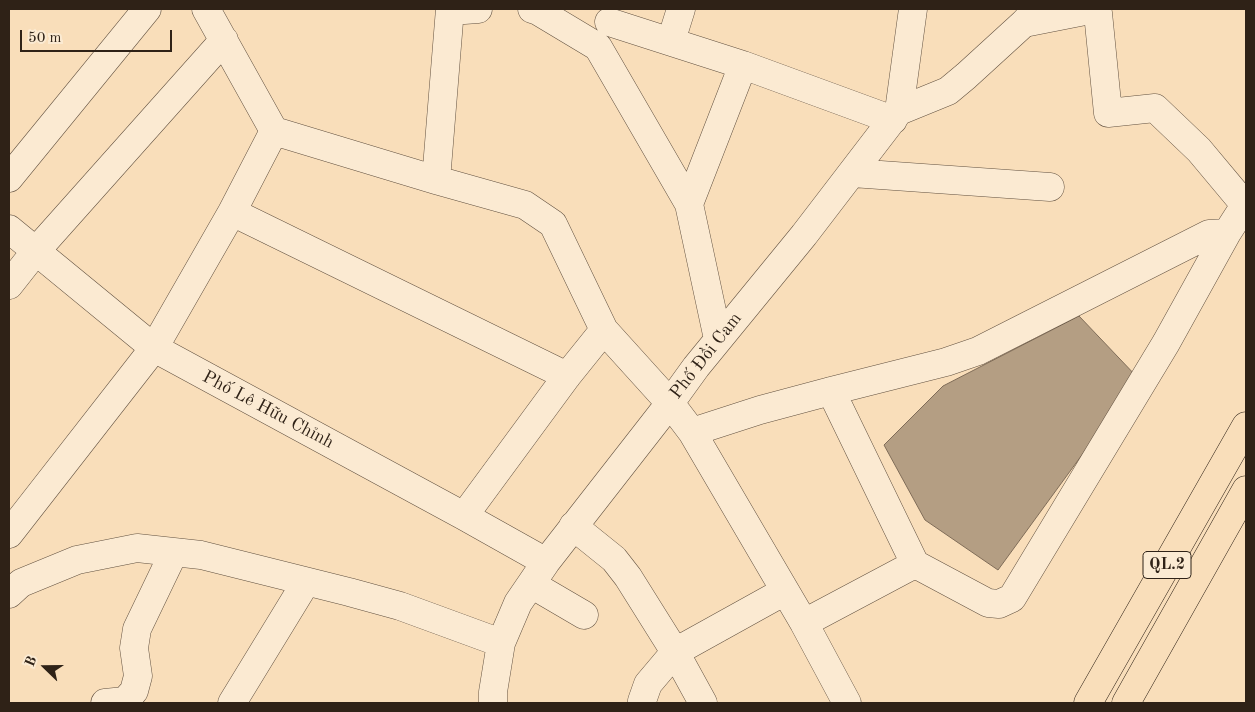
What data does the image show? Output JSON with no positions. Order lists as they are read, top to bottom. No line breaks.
{"streets":{"main road":["QL.2"],"street":["Phố Đồi Cam","Phố Lê Hữu Chỉnh"]},"crossings":[["Phố Đồi Cam","Phố Lê Hữu Chỉnh"]],"scale_bar":"50 m","north":"left"}
